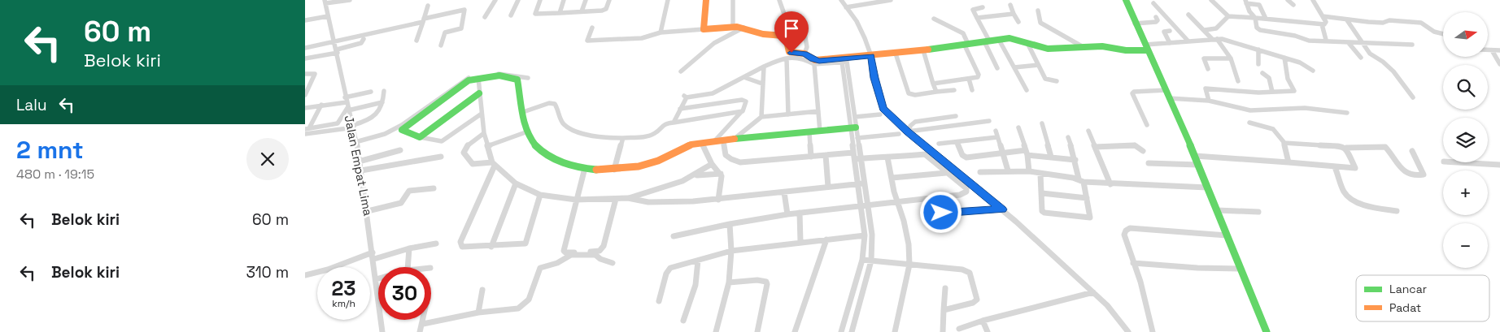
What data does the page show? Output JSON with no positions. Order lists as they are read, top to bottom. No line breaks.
{"streets":{"street":["Jalan Empat Lima"]},"legend":["Lancar","Padat"],"north":"right","page":{"turn":["60 m","Belok kiri"],"map_buttons":["+","−"],"then":"Lalu","heading":["2 mnt","480 m · 19:15"],"list":[{"name":"Belok kiri","value":"60 m"},{"name":"Belok kiri","value":"310 m"}],"speed":"23 km/h","limit":"30"}}
